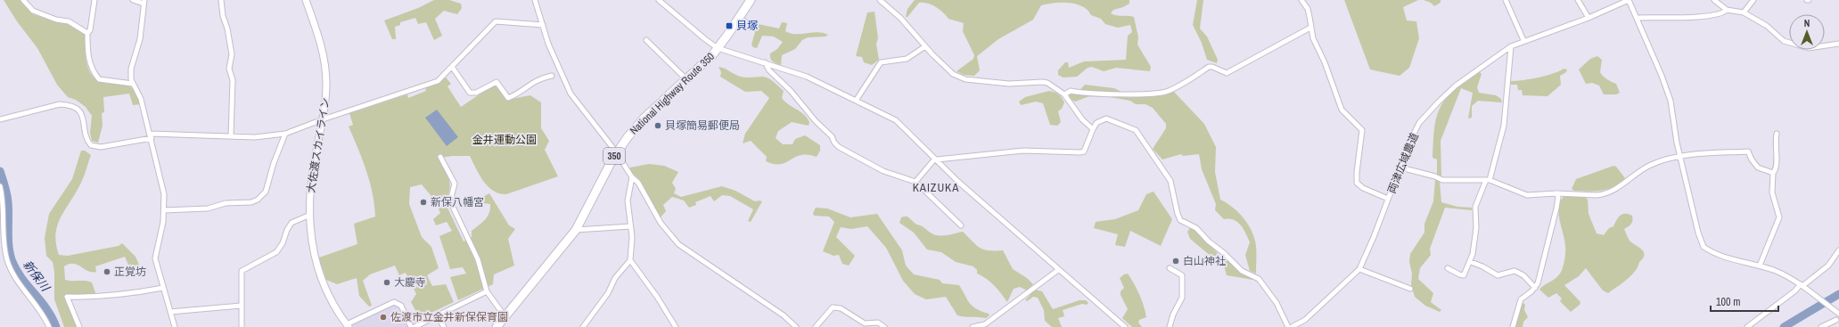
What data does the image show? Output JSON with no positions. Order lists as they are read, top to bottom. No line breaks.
{"streets":{"highway":["National Highway Route 350","350"],"street":["大佐渡スカイライン","両津広域農道"]},"districts":["KAIZUKA"],"water":["新保川"],"parks":["金井運動公園"],"places":{"transit":["貝塚"],"other":["貝塚簡易郵便局","新保八幡宮","白山神社","正覚坊","大慶寺","佐渡市立金井新保保育園"]},"scale_bar":"100 m","north":"top"}
